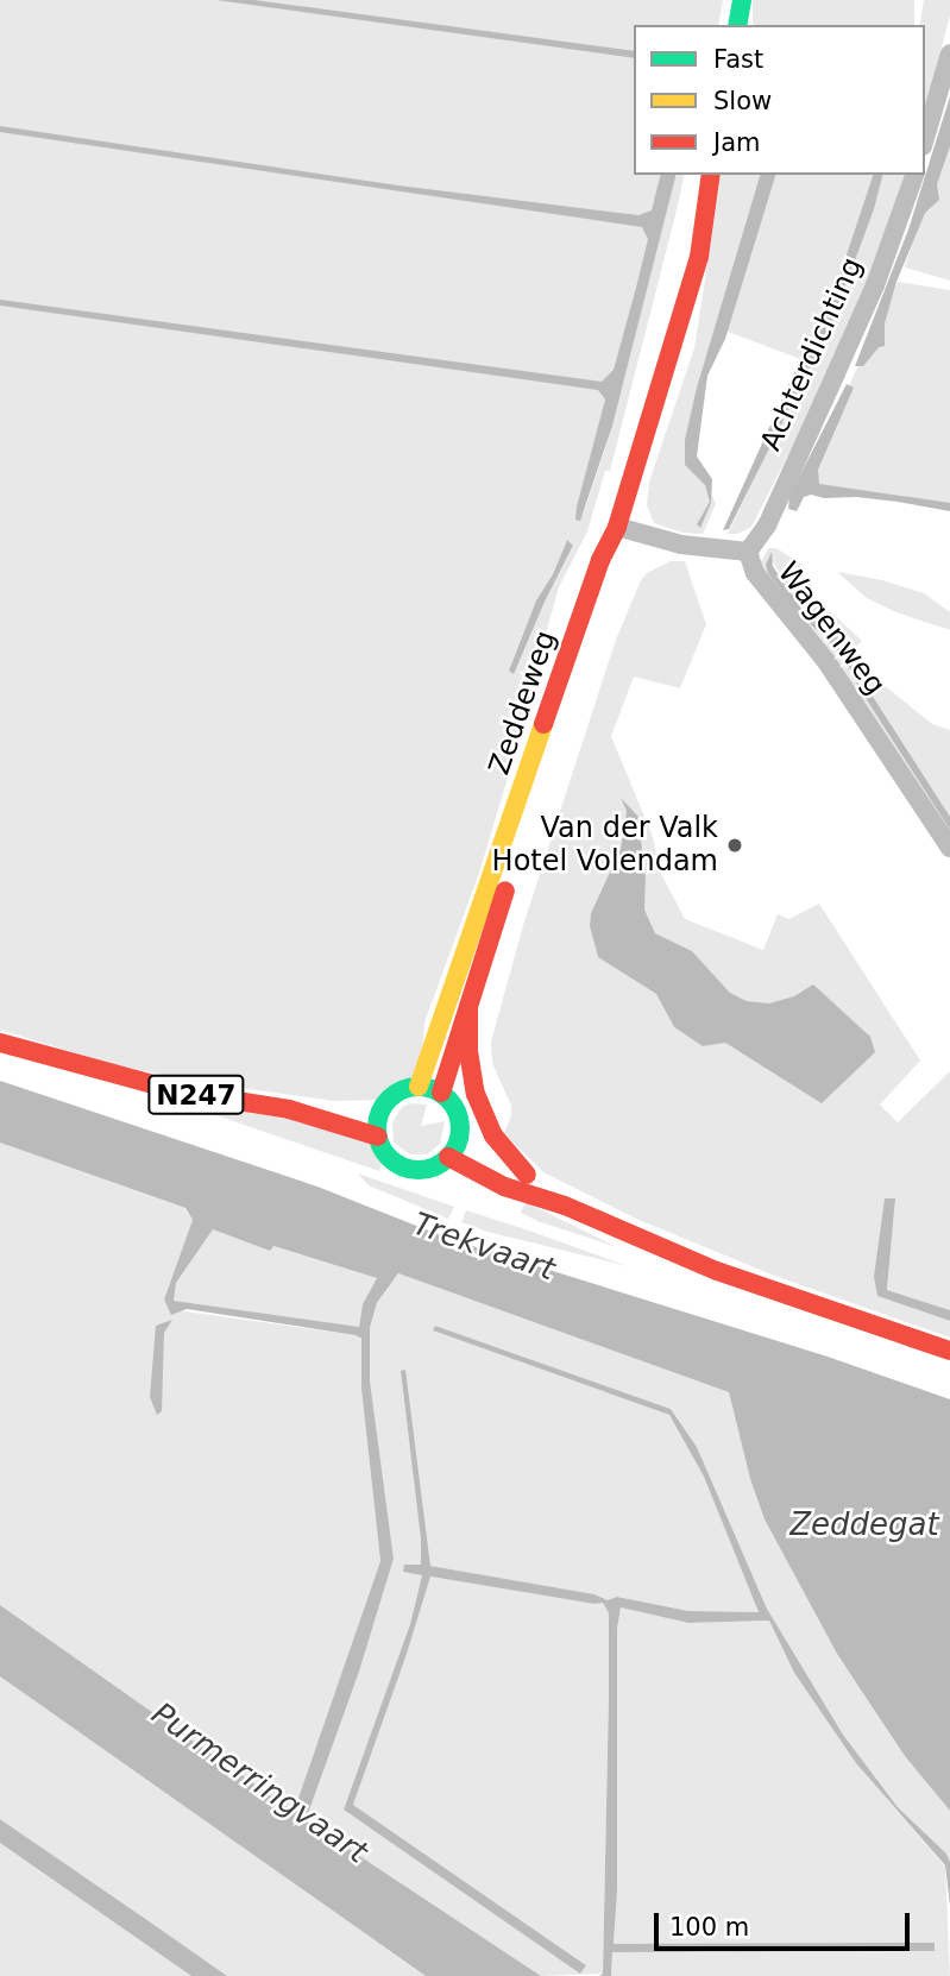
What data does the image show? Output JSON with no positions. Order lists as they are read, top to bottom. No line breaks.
{"streets":{"main road":["Zeddeweg","N247"],"street":["Achterdichting","Wagenweg"]},"crossings":[["Achterdichting","Wagenweg"],["Wagenweg","Zeddeweg"],["Zeddeweg","N247"]],"water":["Trekvaart","Zeddegat","Purmerringvaart"],"places":["Van der Valk Hotel Volendam"],"legend":["Fast","Slow","Jam"],"scale_bar":"100 m"}
